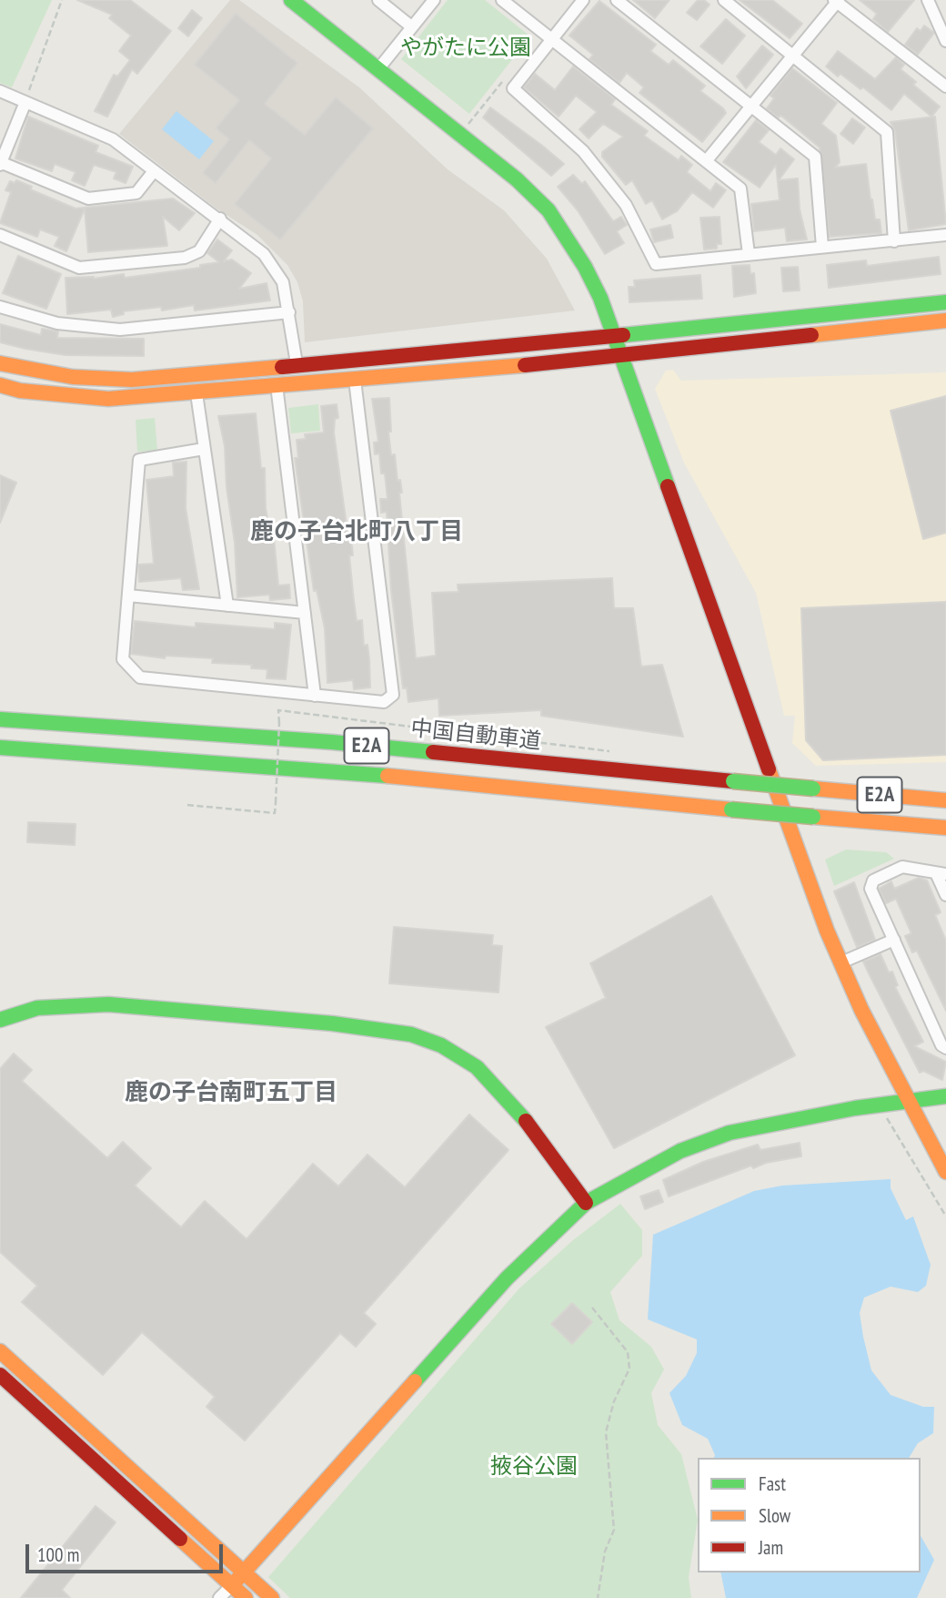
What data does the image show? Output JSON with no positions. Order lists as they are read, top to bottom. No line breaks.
{"streets":{"main road":["中国自動車道","E2A"]},"districts":["鹿の子台北町八丁目","鹿の子台南町五丁目"],"parks":["やがたに公園","掖谷公園"],"legend":["Fast","Slow","Jam"],"scale_bar":"100 m"}
